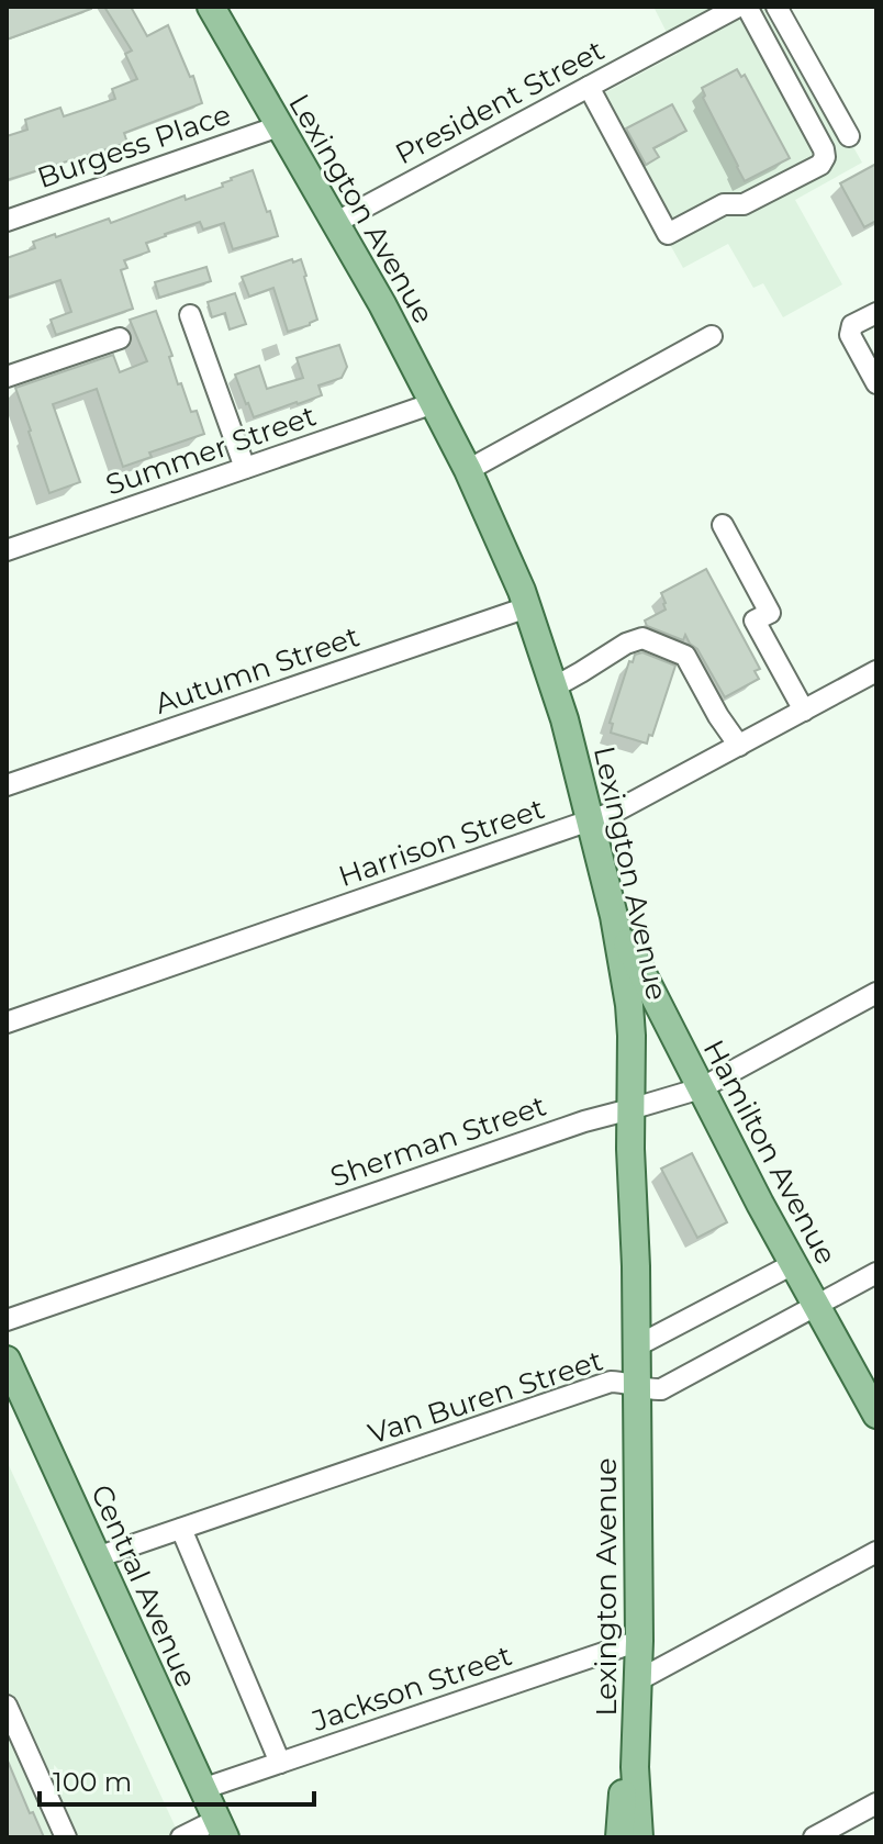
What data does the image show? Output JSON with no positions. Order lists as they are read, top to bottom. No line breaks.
{"streets":{"main road":["Lexington Avenue","Hamilton Avenue","Central Avenue"],"street":["President Street","Burgess Place","Summer Street","Autumn Street","Harrison Street","Sherman Street","Van Buren Street","Jackson Street"]},"crossings":[["President Street","Lexington Avenue"],["Burgess Place","Lexington Avenue"],["Lexington Avenue","Summer Street"],["Lexington Avenue","Autumn Street"],["Lexington Avenue","Harrison Street"],["Lexington Avenue","Sherman Street"],["Lexington Avenue","Hamilton Avenue"],["Lexington Avenue","Van Buren Street"],["Lexington Avenue","Jackson Street"],["Sherman Street","Hamilton Avenue"],["Hamilton Avenue","Van Buren Street"],["Van Buren Street","Central Avenue"],["Central Avenue","Jackson Street"]],"scale_bar":"100 m"}
